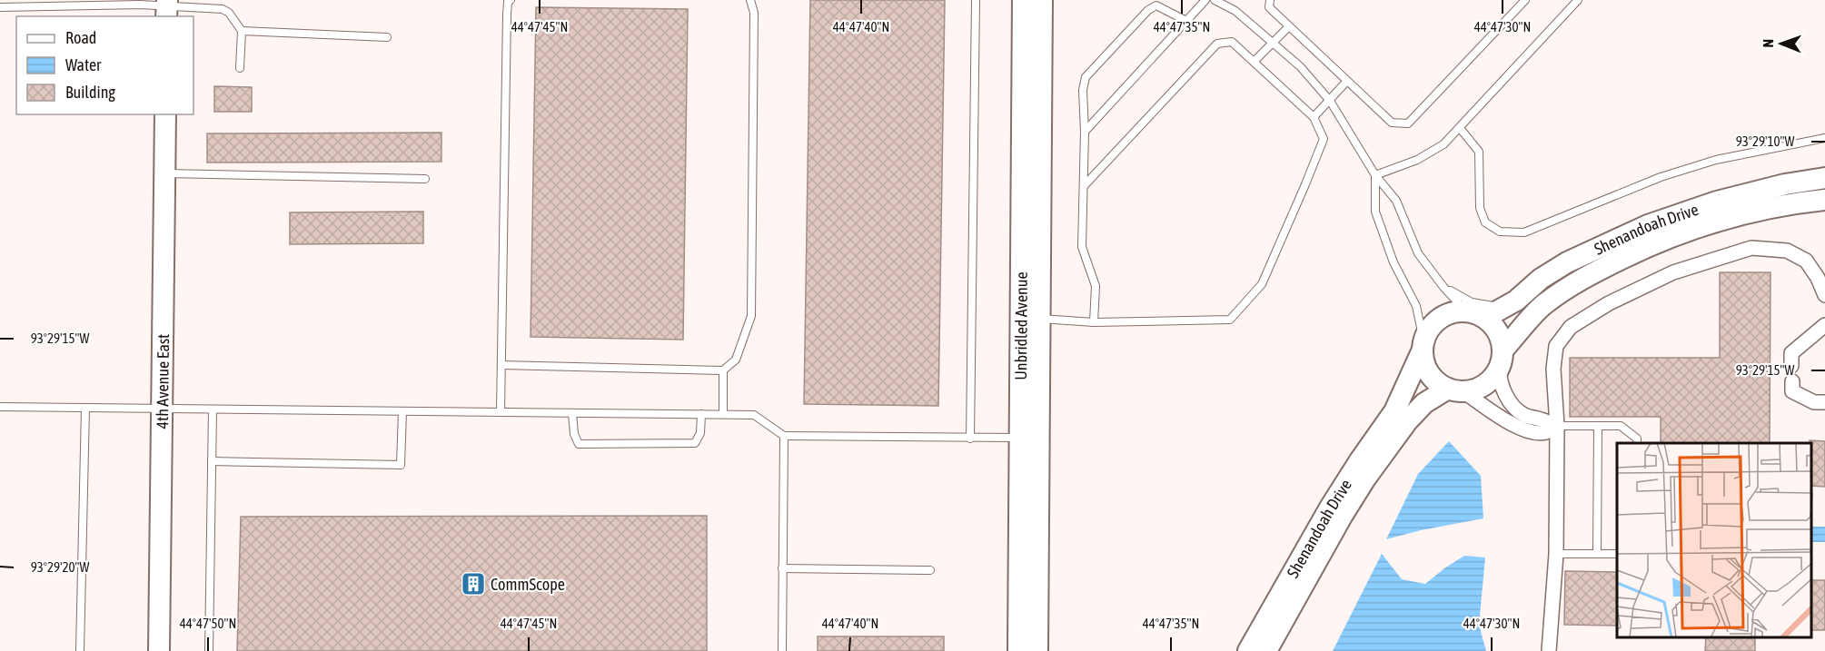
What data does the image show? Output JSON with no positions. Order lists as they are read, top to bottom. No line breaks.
{"streets":{"street":["Shenandoah Drive","Unbridled Avenue","4th Avenue East"]},"places":{"building":["CommScope"]},"legend":["Road","Water","Building"],"north":"left","coordinates":["44°47'45\"N","44°47'40\"N","44°47'35\"N","44°47'30\"N","93°29'10\"W","93°29'15\"W","93°29'20\"W","44°47'50\"N"]}
